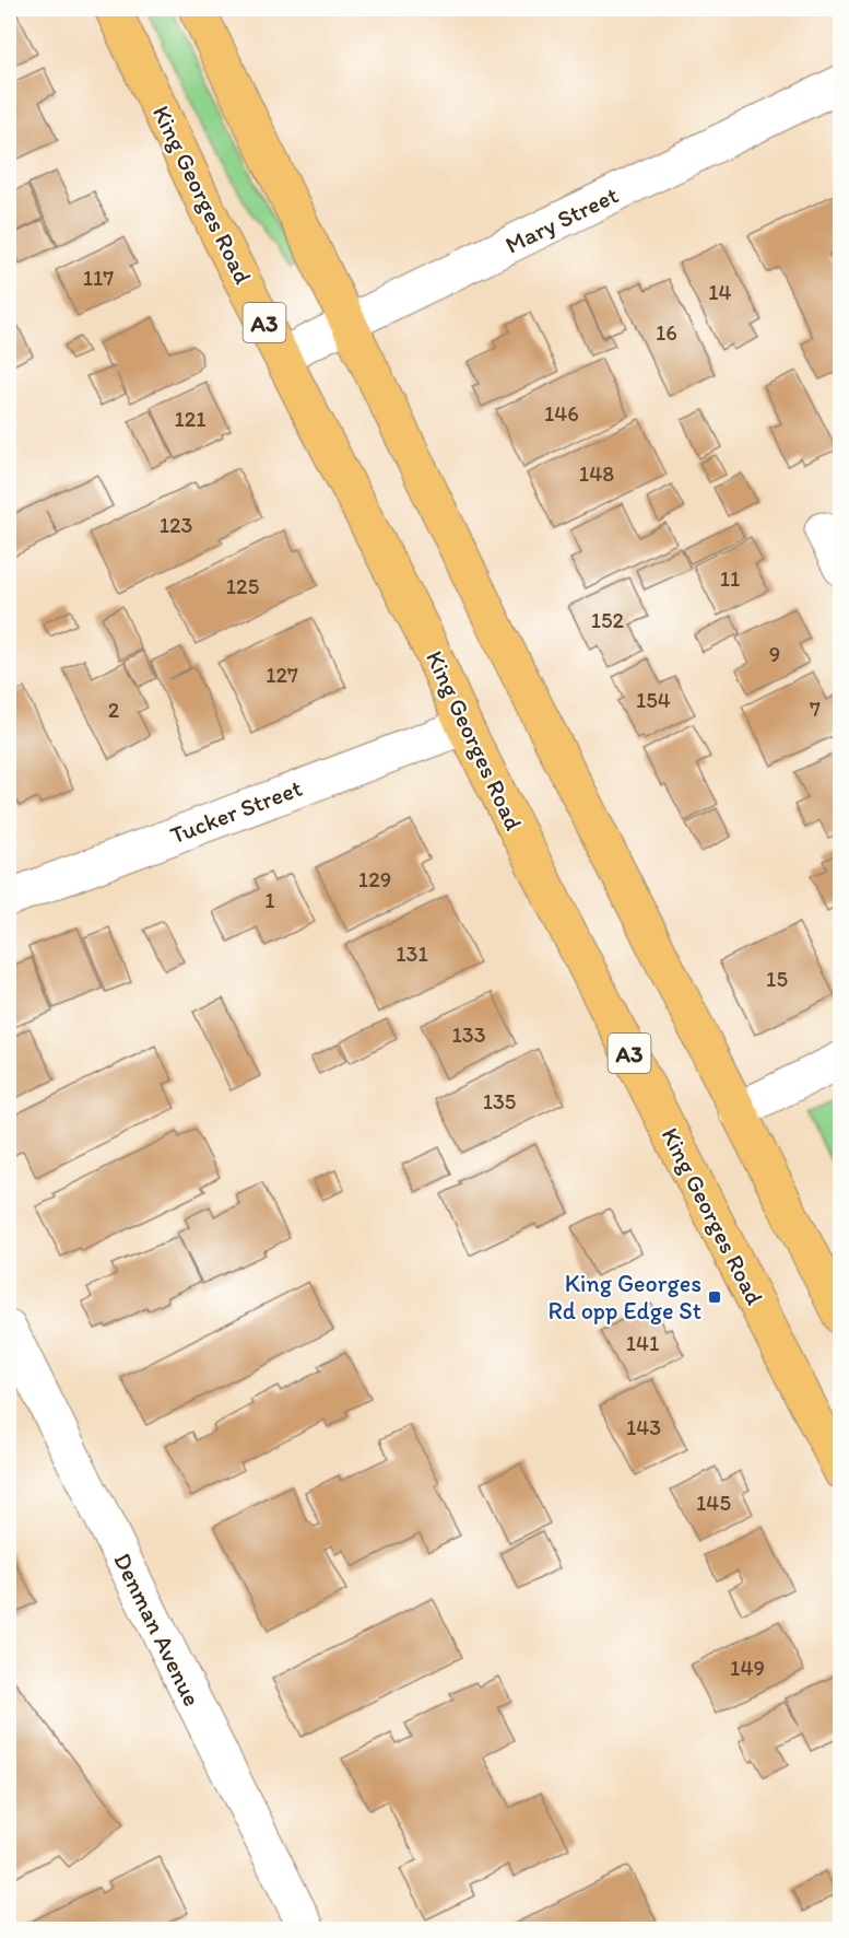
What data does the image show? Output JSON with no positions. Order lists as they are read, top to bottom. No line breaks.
{"streets":{"highway":["King Georges Road","A3"],"street":["Mary Street","Tucker Street","Denman Avenue"]},"crossings":[["King Georges Road","Mary Street"],["King Georges Road","Tucker Street"]],"places":{"transit":["King Georges Rd opp Edge St"]},"house_numbers":["117","14","16","146","121","148","123","11","125","152","9","127","154","7","2","129","1","131","15","133","135","141","143","145","149"]}
